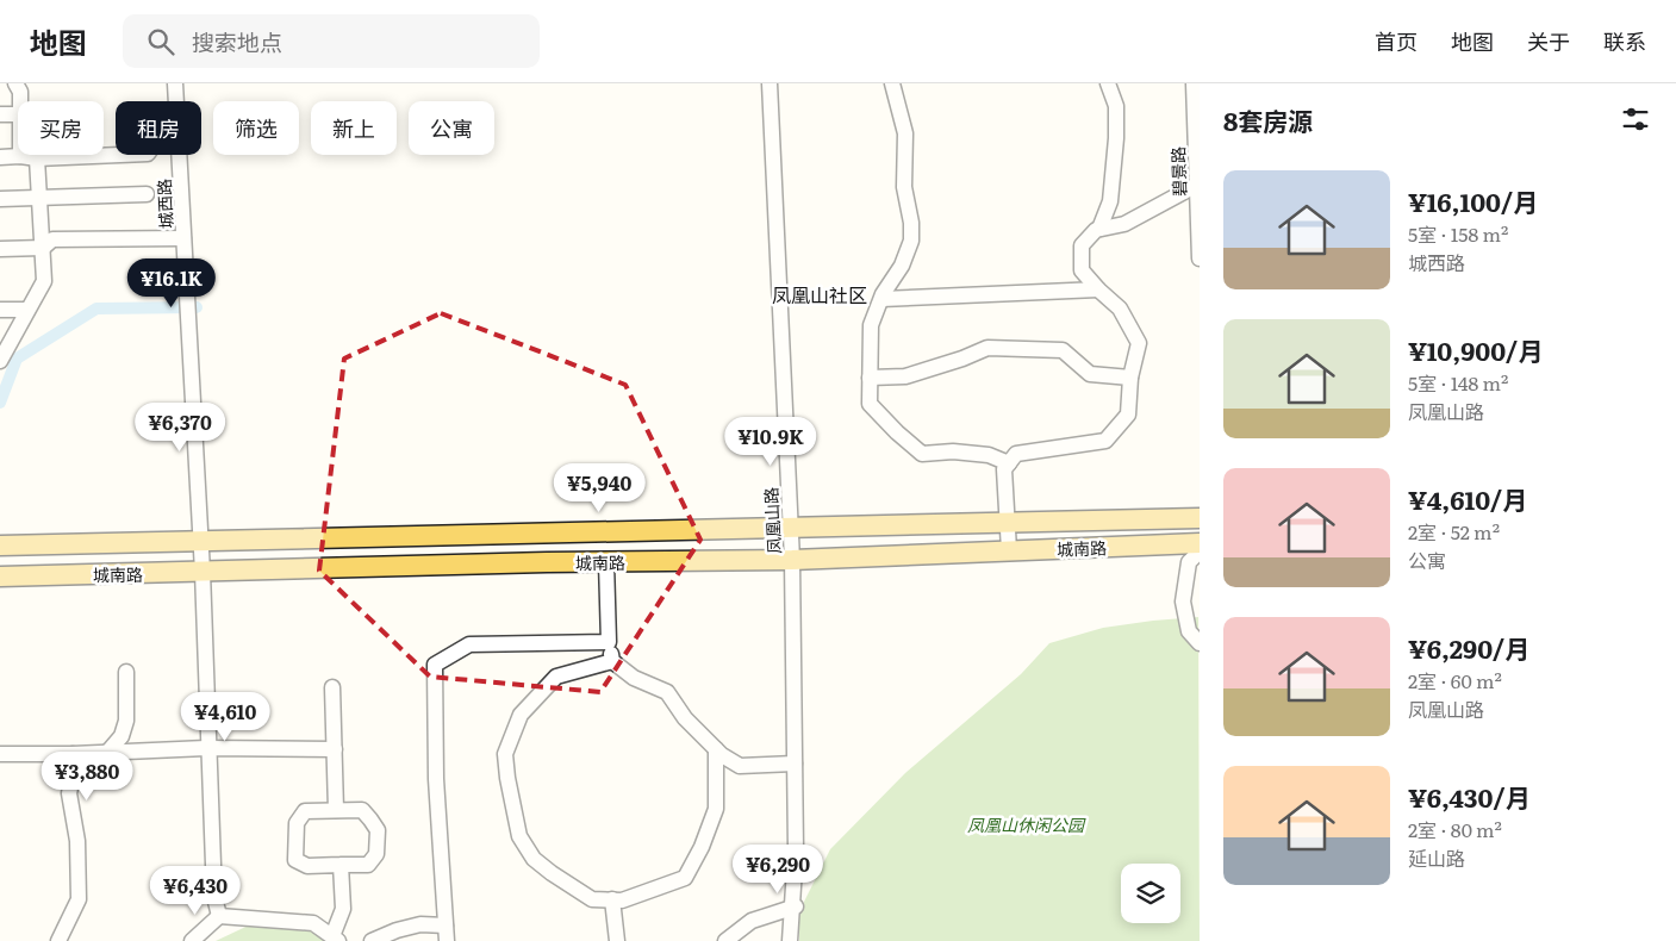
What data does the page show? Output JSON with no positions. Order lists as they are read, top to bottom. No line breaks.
{"streets":{"main road":["城南路"],"street":["碧景路","城西路","凤凰山路"]},"crossings":[["城西路","城南路"],["凤凰山路","城南路"]],"districts":["凤凰山社区"],"parks":["凤凰山休闲公园"],"page":{"header":"地图","search":"搜索地点","nav":["首页","地图","关于","联系"],"heading":"8套房源","chip":["买房","租房","筛选","新上","公寓"],"list":[{"name":"¥16,100/月","note":"5室 · 158 m² · 城西路"},{"name":"¥10,900/月","note":"5室 · 148 m² · 凤凰山路"},{"name":"¥4,610/月","note":"2室 · 52 m² · 公寓"},{"name":"¥6,290/月","note":"2室 · 60 m² · 凤凰山路"},{"name":"¥6,430/月","note":"2室 · 80 m² · 延山路"}],"price":["¥16.1K","¥6,370","¥10.9K","¥5,940","¥4,610","¥3,880","¥6,290","¥6,430"]}}
